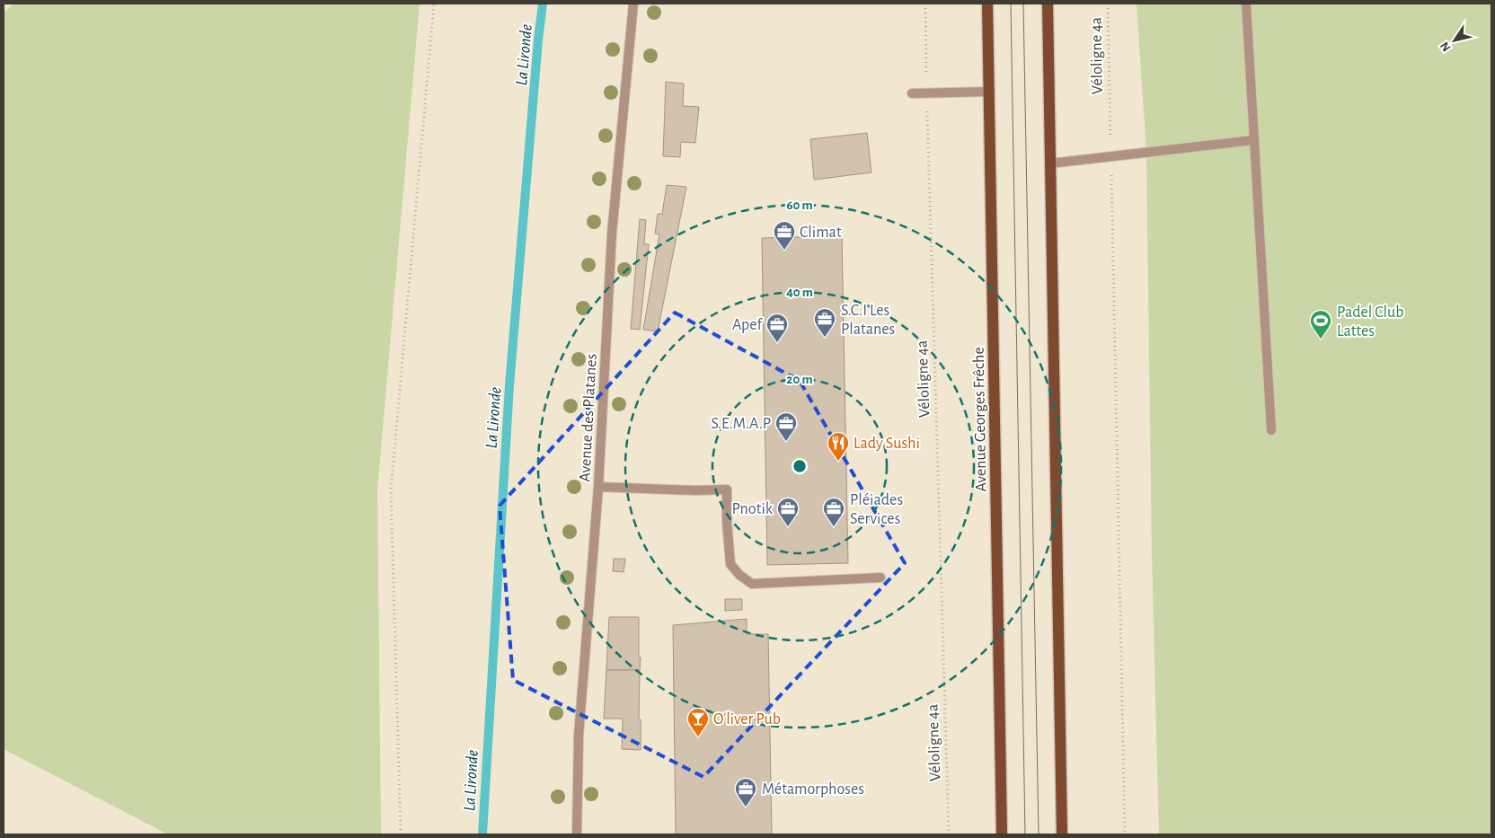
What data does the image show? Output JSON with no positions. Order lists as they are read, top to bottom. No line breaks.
{"streets":{"main road":["Avenue Georges Frêche"],"street":["Avenue des Platanes"],"path":["Véloligne 4a"]},"water":["La Lironde"],"places":{"office":["Climat","S.C.I Les Platanes","Apef","S.E.M.A.P","Pnotik","Pléiades Services","Métamorphoses"],"sports":["Padel Club Lattes"],"restaurant":["Lady Sushi"],"bar":["O'liver Pub"]},"north":"bottom left","rings":["60 m","40 m","20 m"]}
